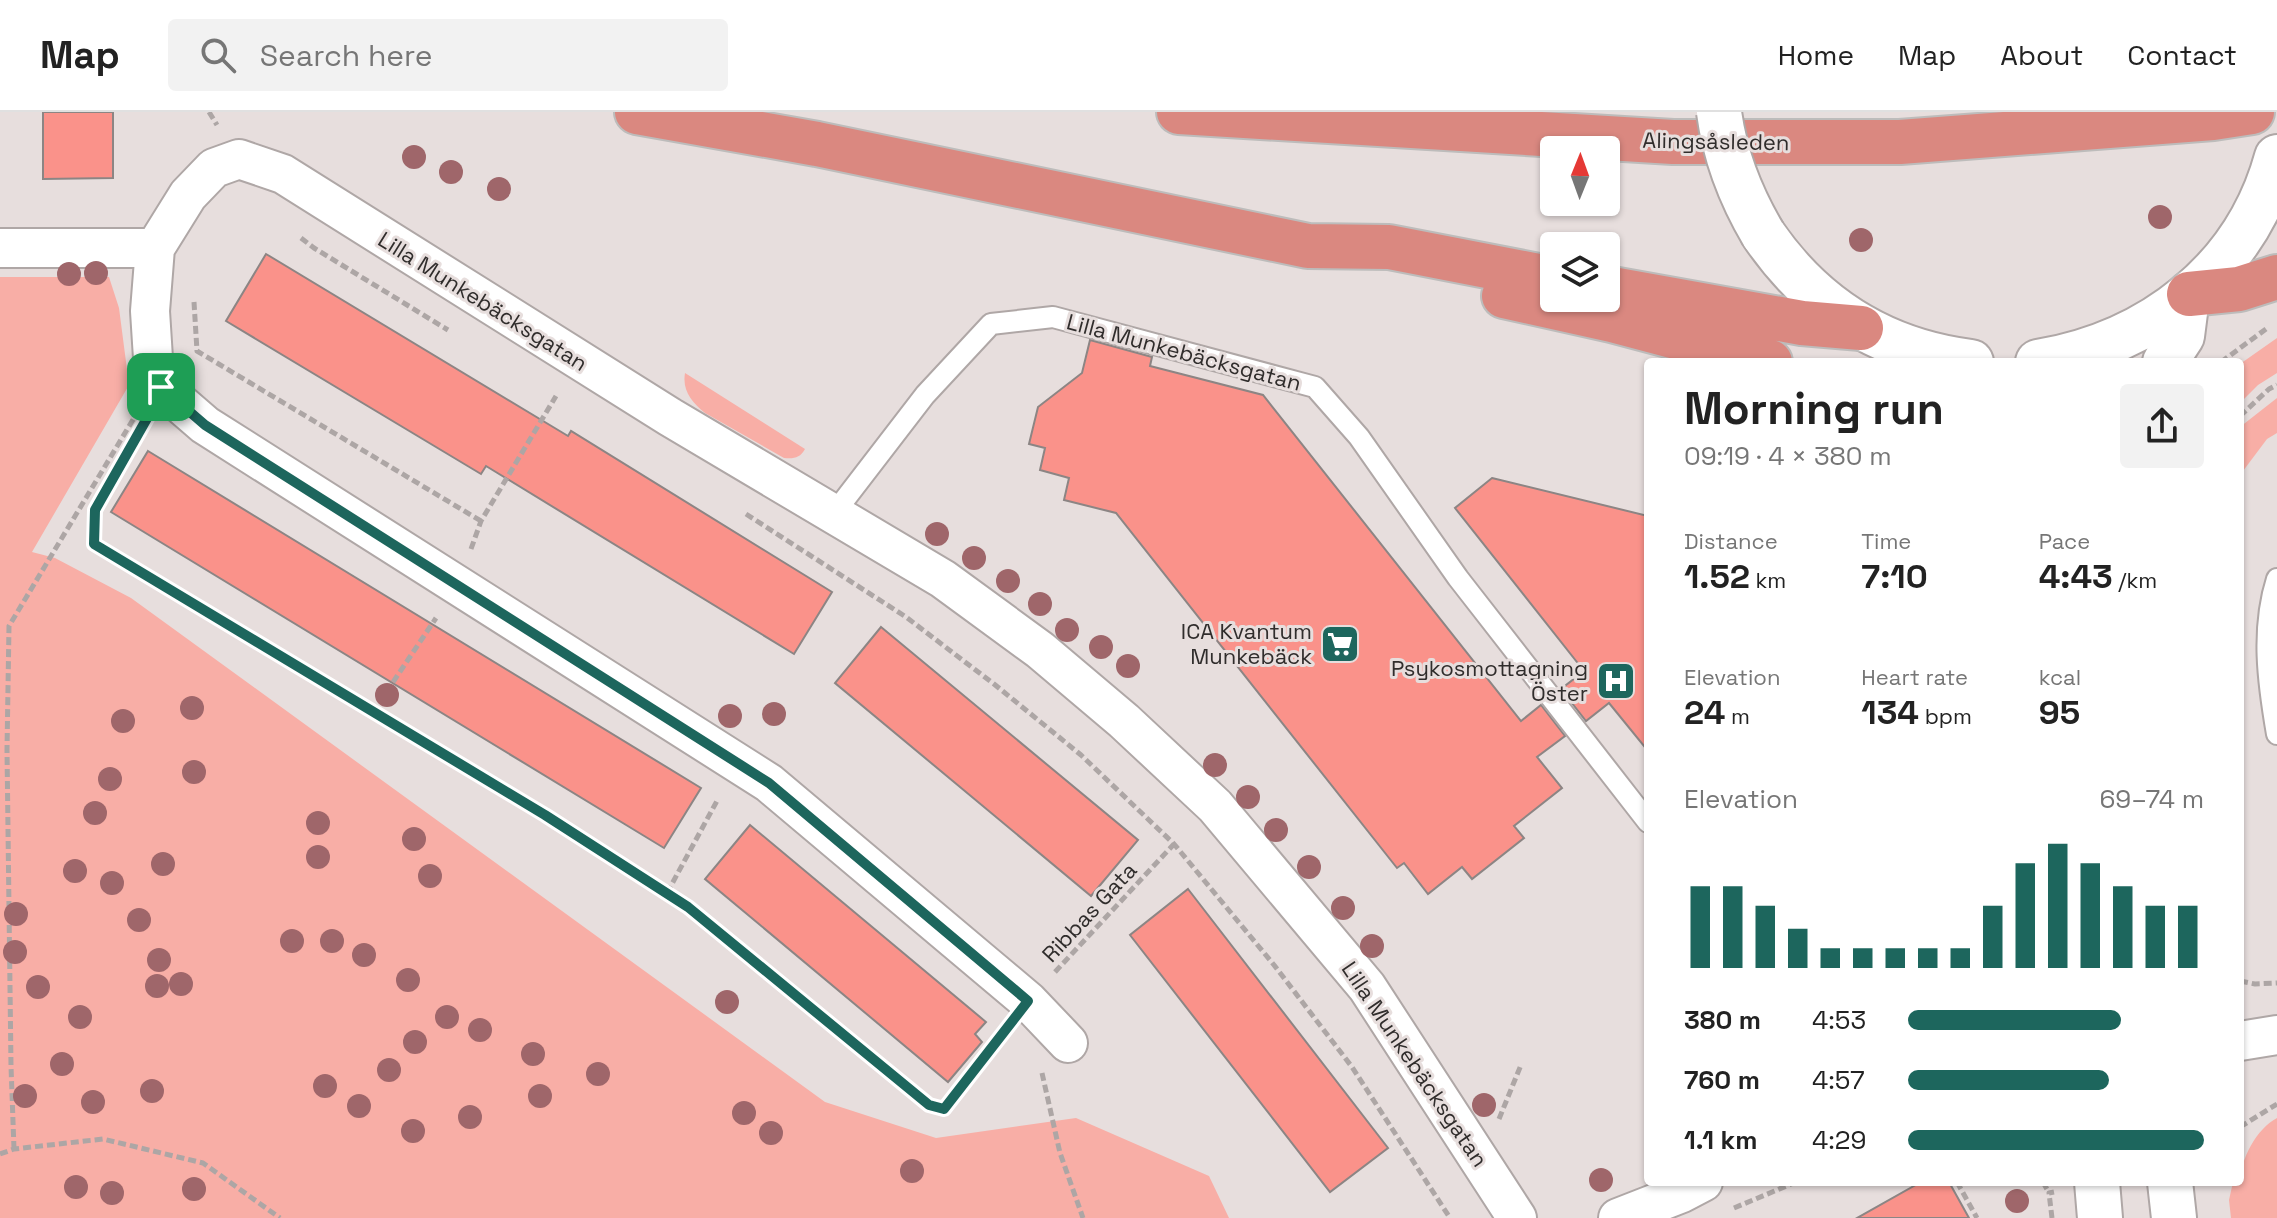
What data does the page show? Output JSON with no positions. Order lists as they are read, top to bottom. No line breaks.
{"streets":{"highway":["Alingsåsleden"],"street":["Lilla Munkebäcksgatan"],"path":["Ribbas Gata"]},"places":{"supermarket":["ICA Kvantum Munkebäck"],"hospital":["Psykosmottagning Öster"]},"north":"top","page":{"header":"Map","search":"Search here","nav":["Home","Map","About","Contact"],"heading":["Morning run","09:19 · 4 × 380 m"],"stats":[["Distance","1.52 km"],["Time","7:10"],["Pace","4:43 /km"],["Elevation","24 m"],["Heart rate","134 bpm"],["kcal","95"]],"chart":["Elevation","69–74 m"],"list":[{"name":"380 m","note":"4:53"},{"name":"760 m","note":"4:57"},{"name":"1.1 km","note":"4:29"}]}}
